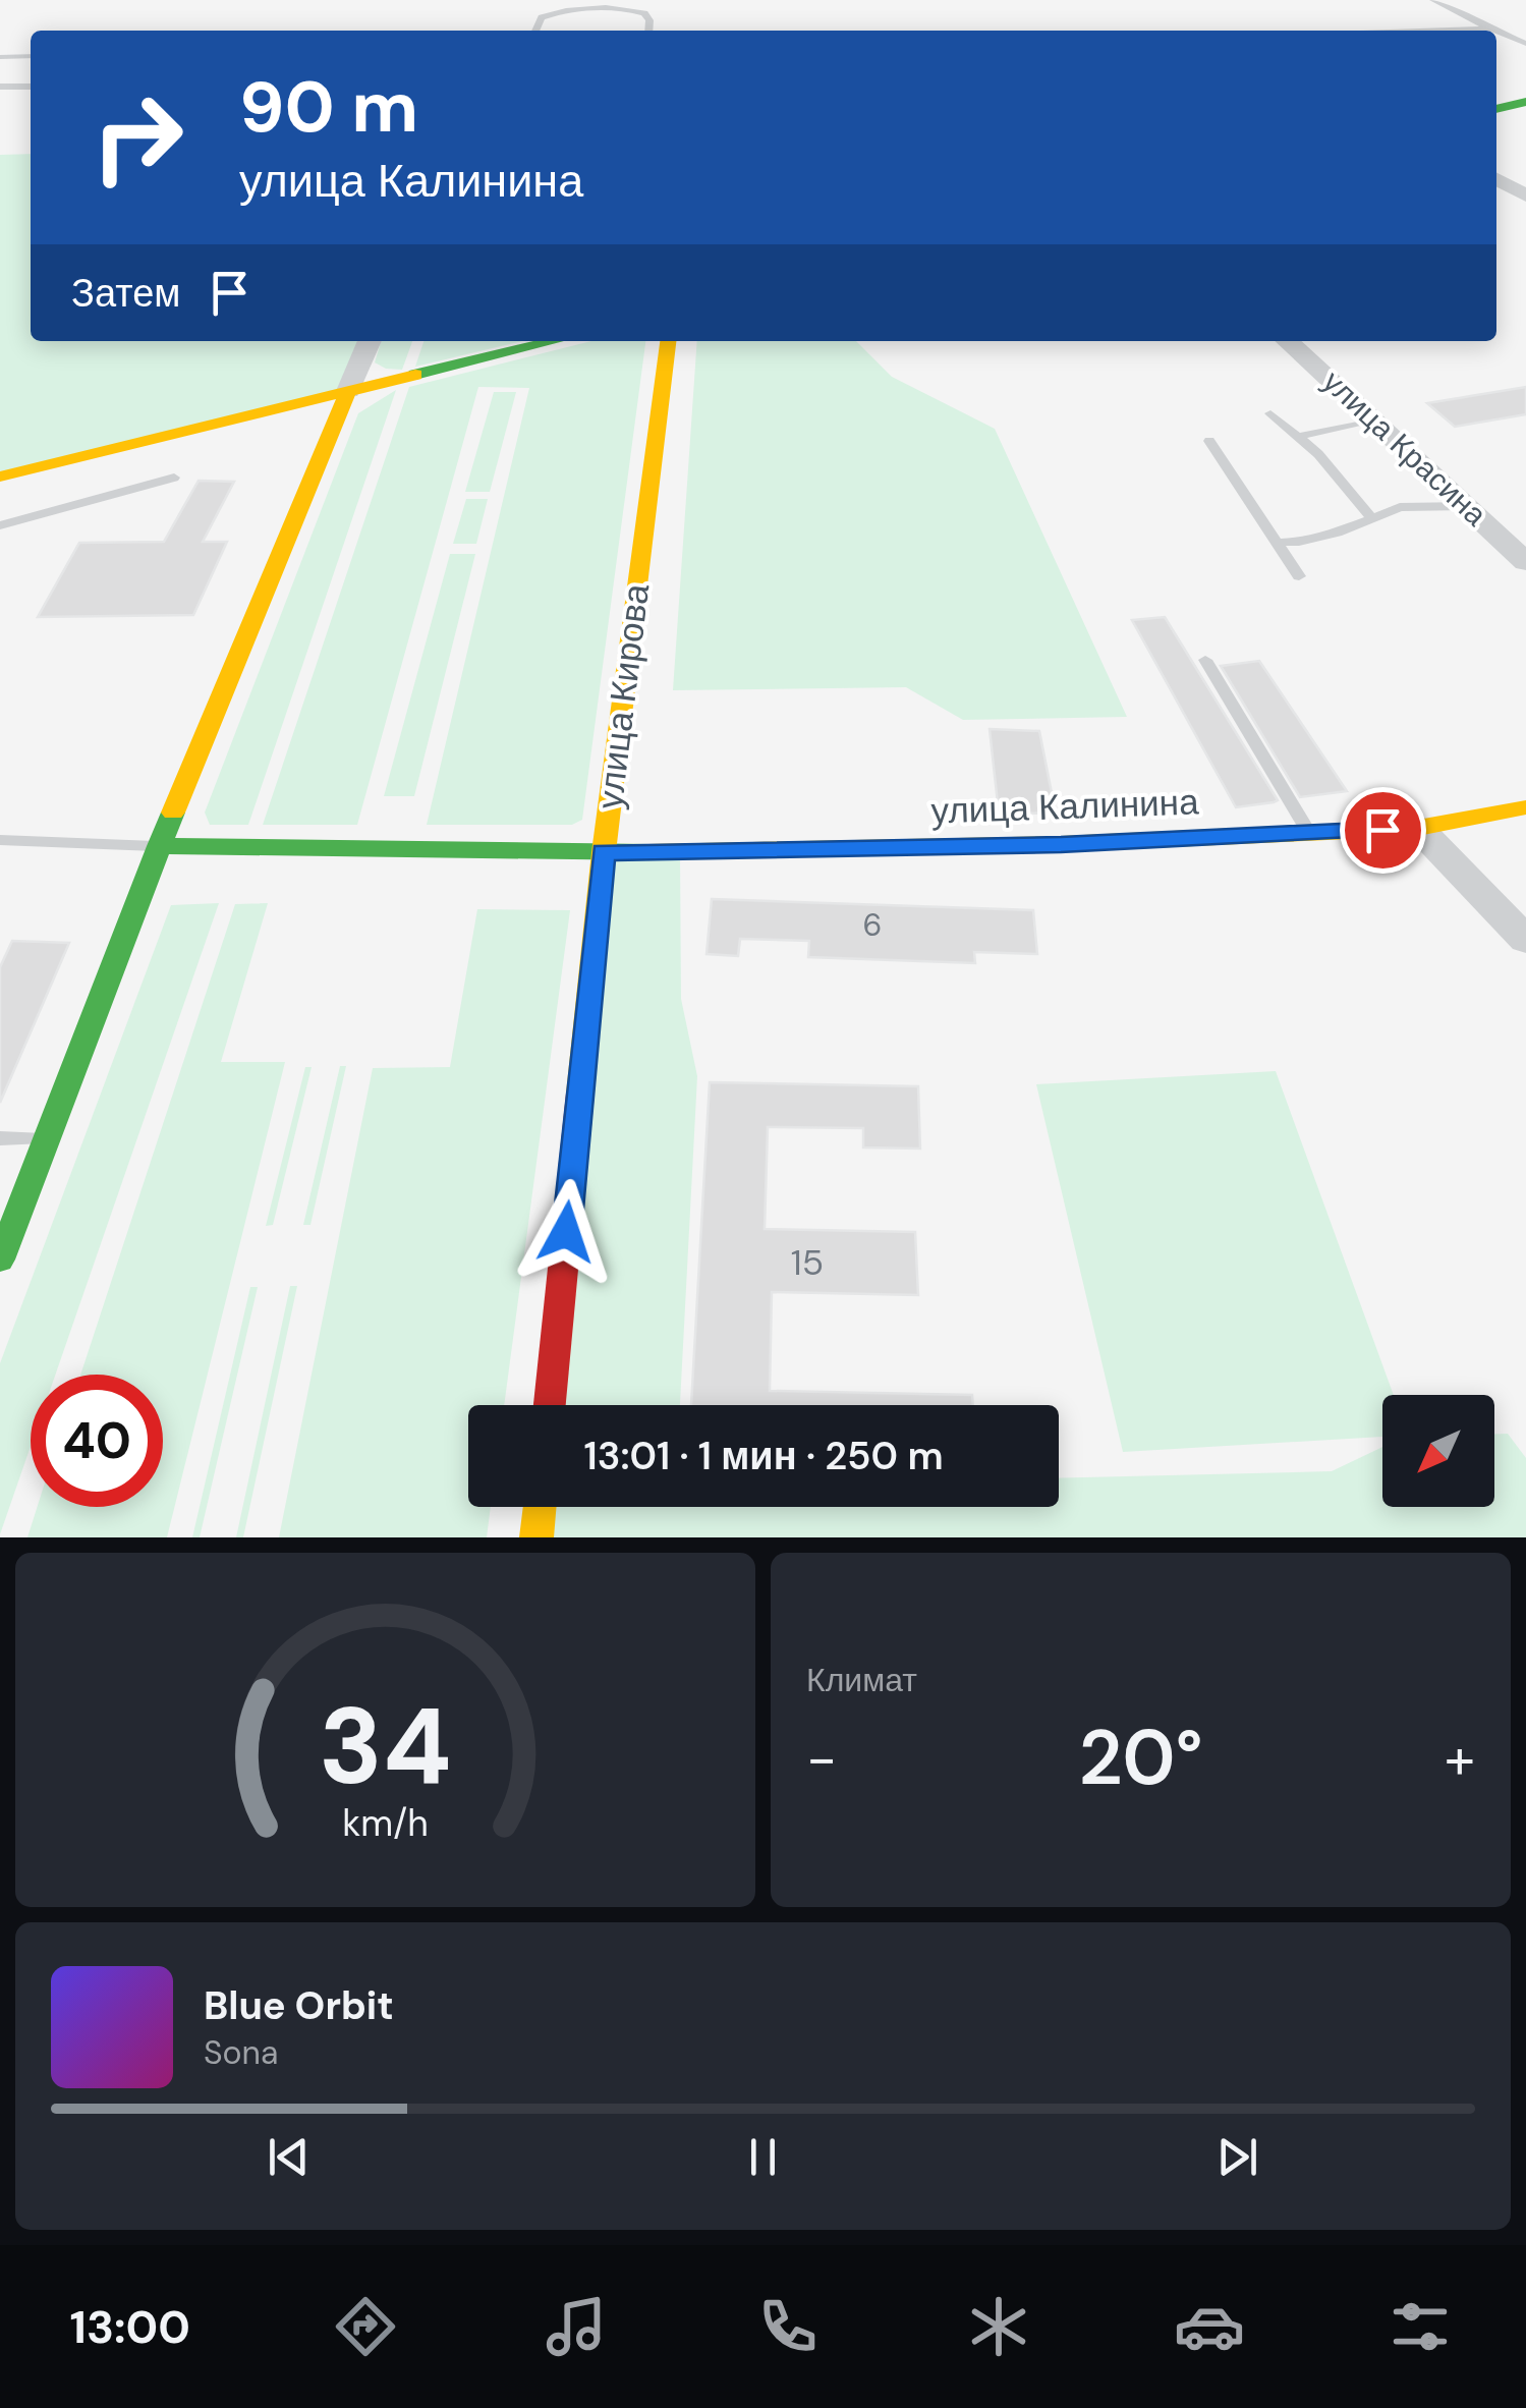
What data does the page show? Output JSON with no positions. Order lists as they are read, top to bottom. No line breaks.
{"streets":{"street":["улица Красина","улица Кирова","улица Калинина"]},"crossings":[["улица Кирова","улица Калинина"]],"house_numbers":["6","15"],"north":"bottom left","page":{"turn":["90 m","улица Калинина"],"then":"Затем","limit":"40","trip":"13:01 · 1 мин · 250 m","tile":"Климат","heat":["−","20°","+"],"song":["Blue Orbit","Sona"],"tabs":"13:00","gauge":["34","km/h"]}}
